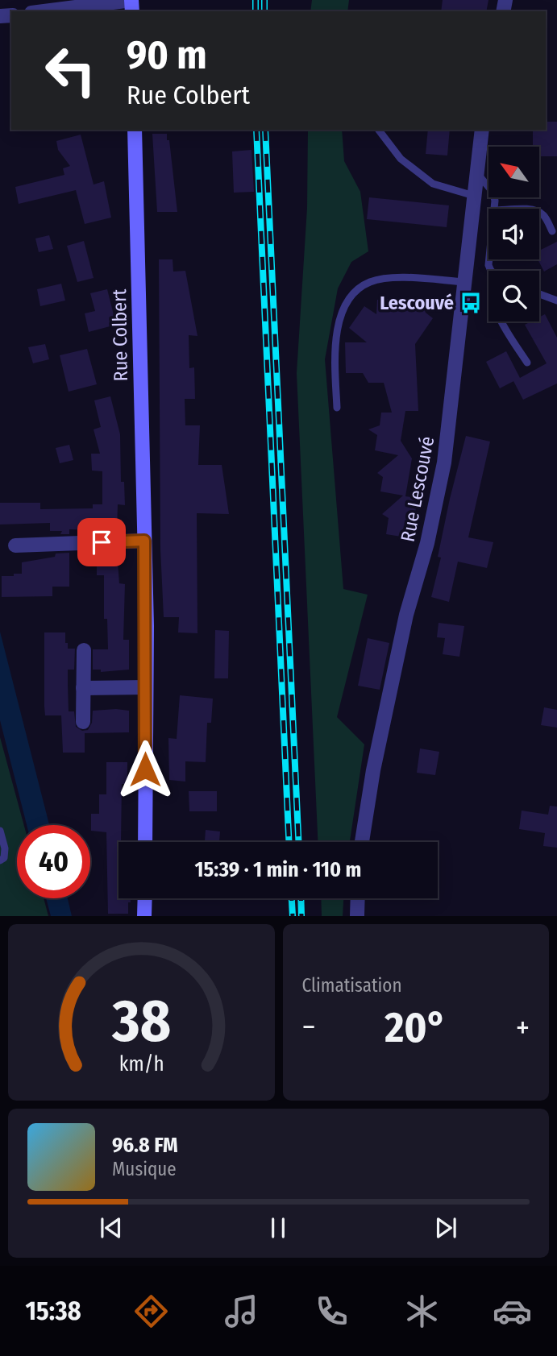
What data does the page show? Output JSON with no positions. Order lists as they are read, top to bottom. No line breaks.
{"streets":{"street":["Rue Colbert","Rue Lescouvé"]},"places":{"bus stop":["Lescouvé"]},"north":"top left","page":{"turn":["90 m","Rue Colbert"],"limit":"40","trip":"15:39 · 1 min · 110 m","tile":"Climatisation","heat":["−","20°","+"],"song":["96.8 FM","Musique"],"tabs":"15:38","gauge":["38","km/h"]}}
